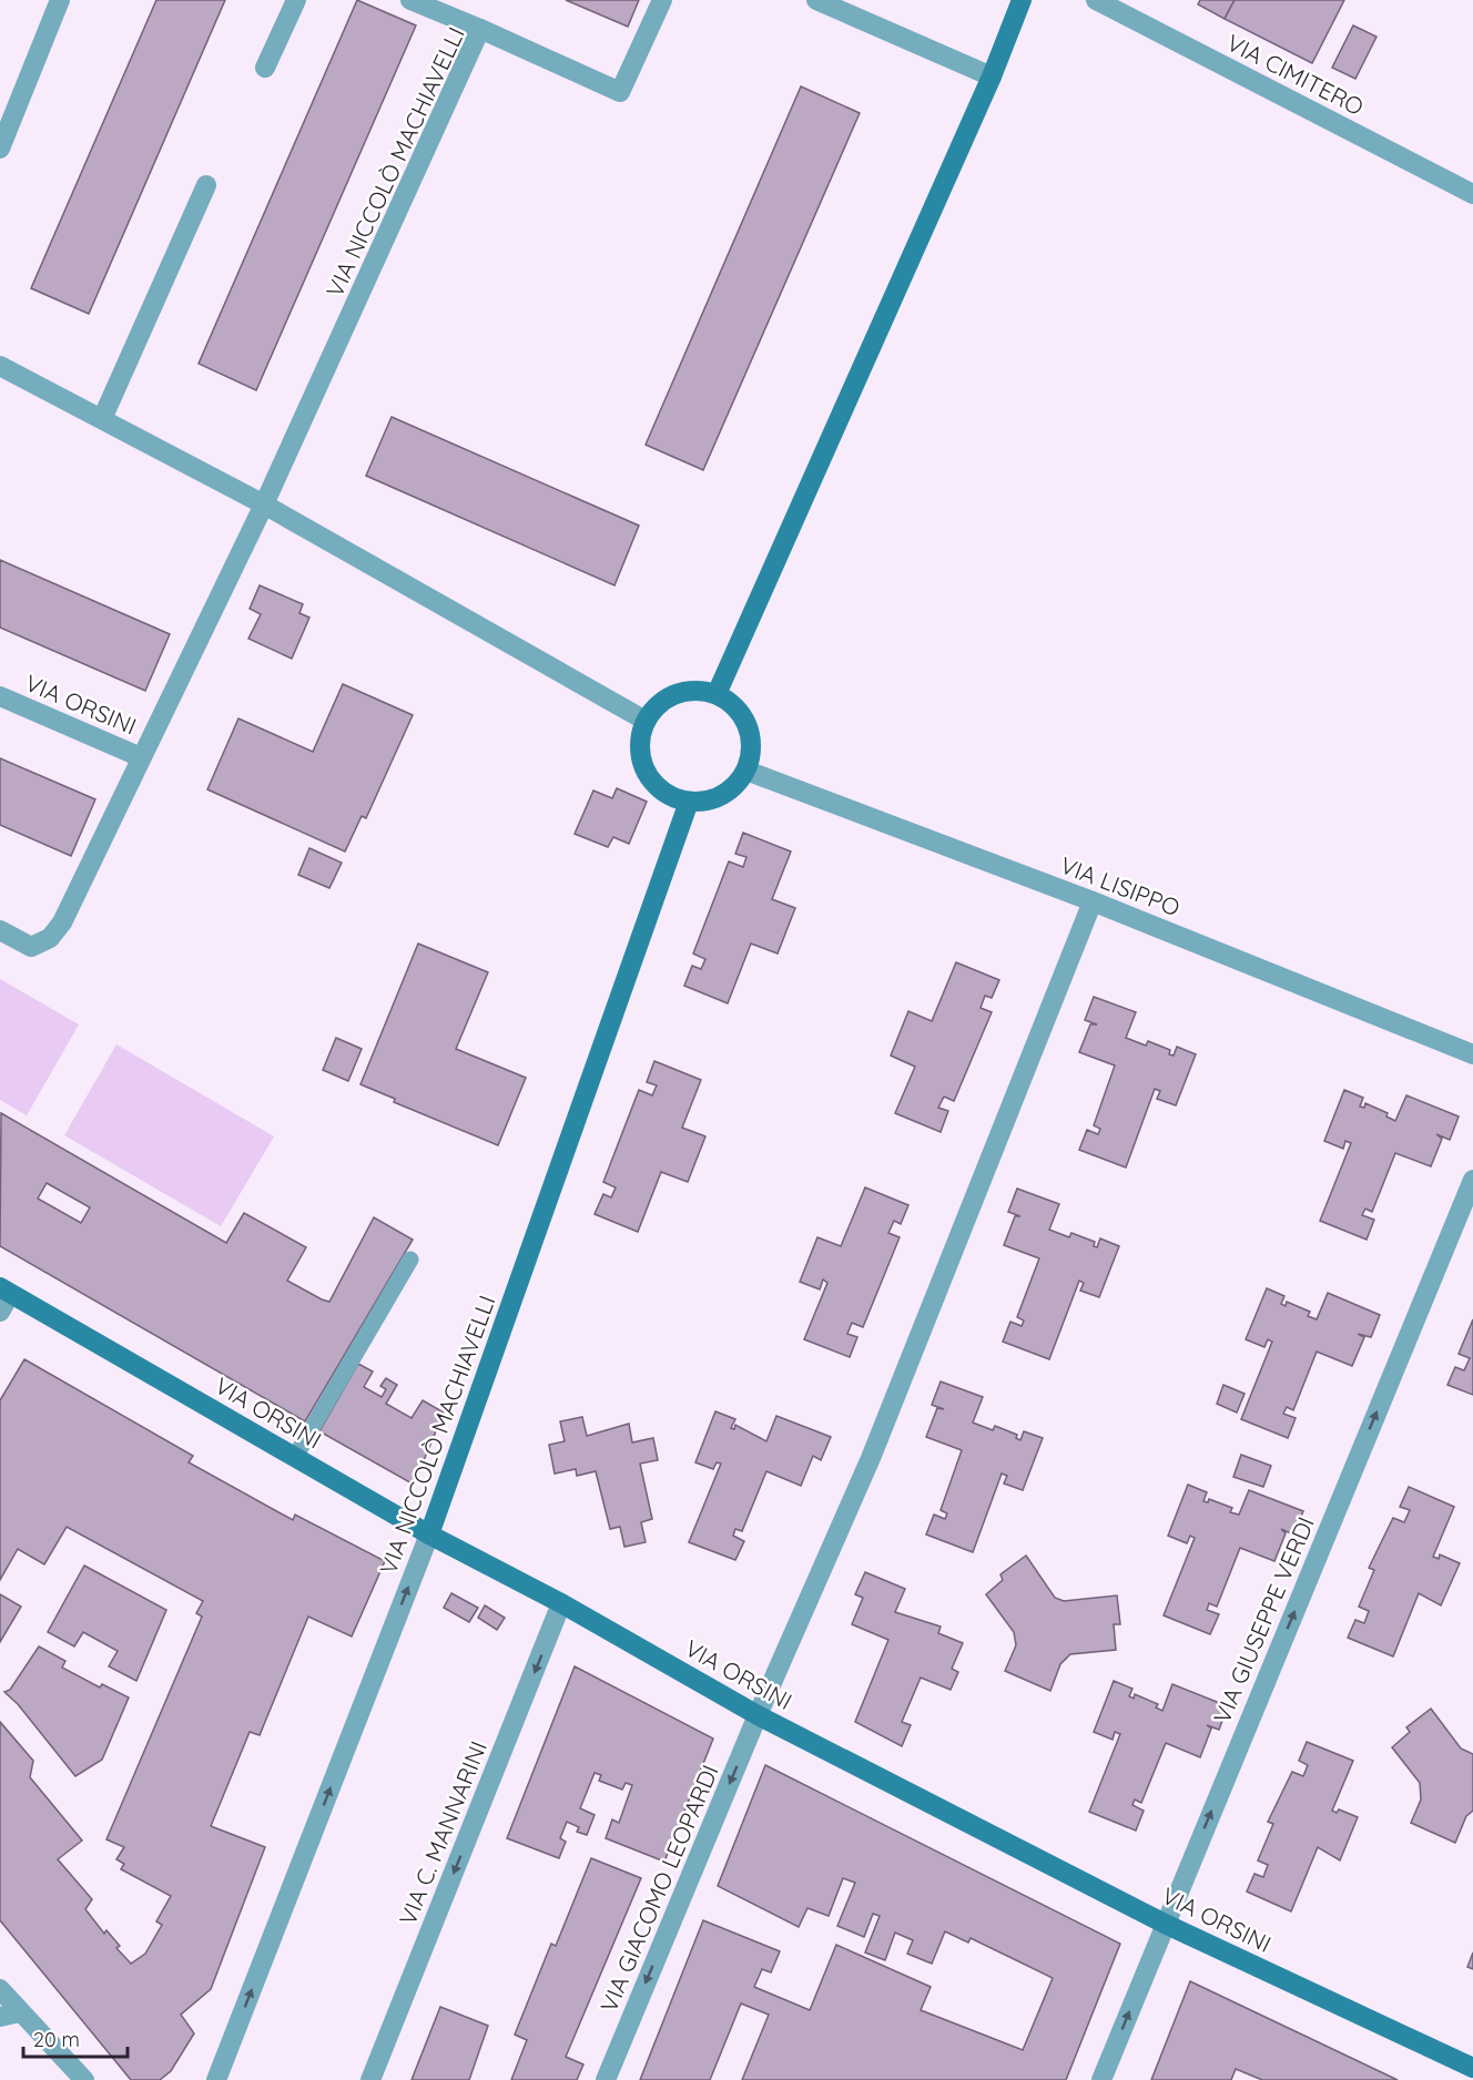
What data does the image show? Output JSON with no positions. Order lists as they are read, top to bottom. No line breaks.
{"streets":{"street":["VIA CIMITERO","VIA NICCOLÒ MACHIAVELLI","VIA ORSINI","VIA LISIPPO","VIA GIUSEPPE VERDI","VIA C. MANNARINI","VIA GIACOMO LEOPARDI"]},"crossings":[["VIA NICCOLÒ MACHIAVELLI","VIA ORSINI"],["VIA NICCOLÒ MACHIAVELLI","VIA LISIPPO"],["VIA ORSINI","VIA GIUSEPPE VERDI"],["VIA ORSINI","VIA C. MANNARINI"],["VIA ORSINI","VIA GIACOMO LEOPARDI"],["VIA LISIPPO","VIA GIACOMO LEOPARDI"]],"one_way":["VIA GIUSEPPE VERDI","VIA C. MANNARINI"],"scale_bar":"20 m"}
